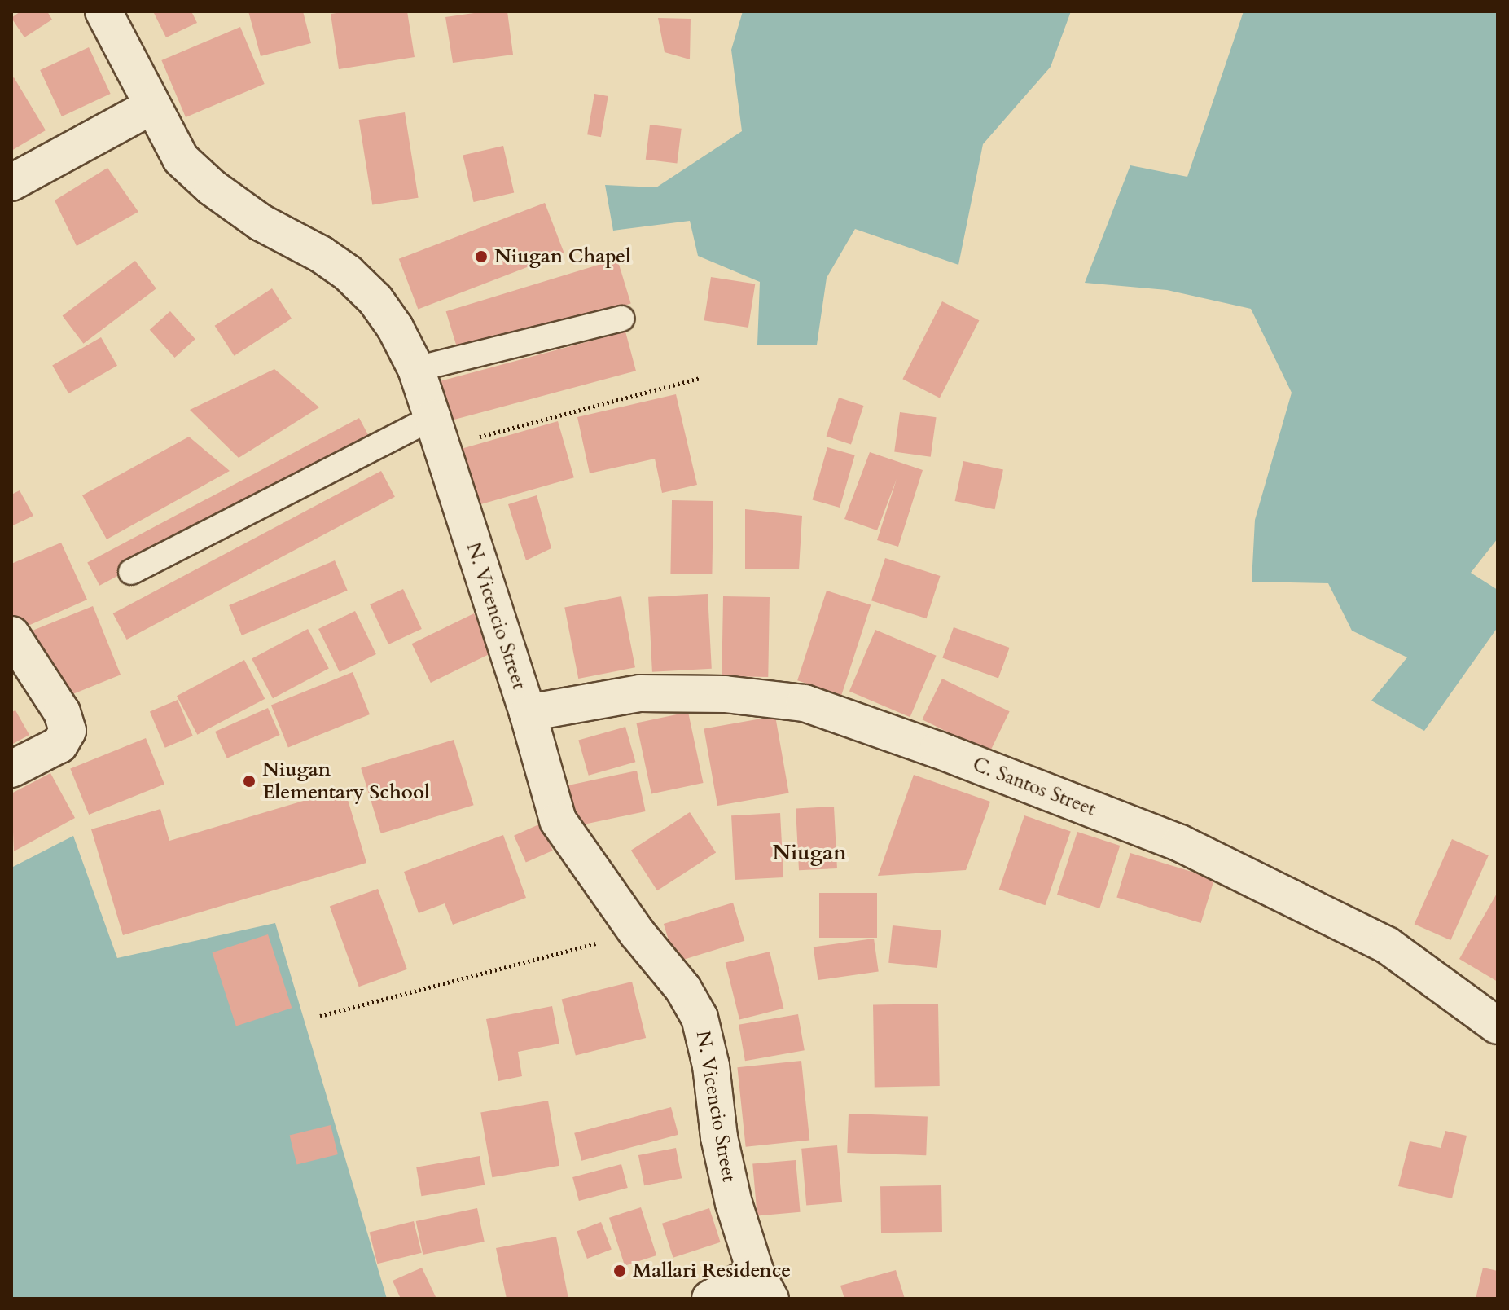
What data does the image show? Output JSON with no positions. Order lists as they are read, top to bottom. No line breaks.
{"streets":{"street":["N. Vicencio Street","C. Santos Street"]},"crossings":[["N. Vicencio Street","C. Santos Street"]],"districts":["Niugan"],"places":["Niugan Chapel","Niugan Elementary School","Mallari Residence"]}
